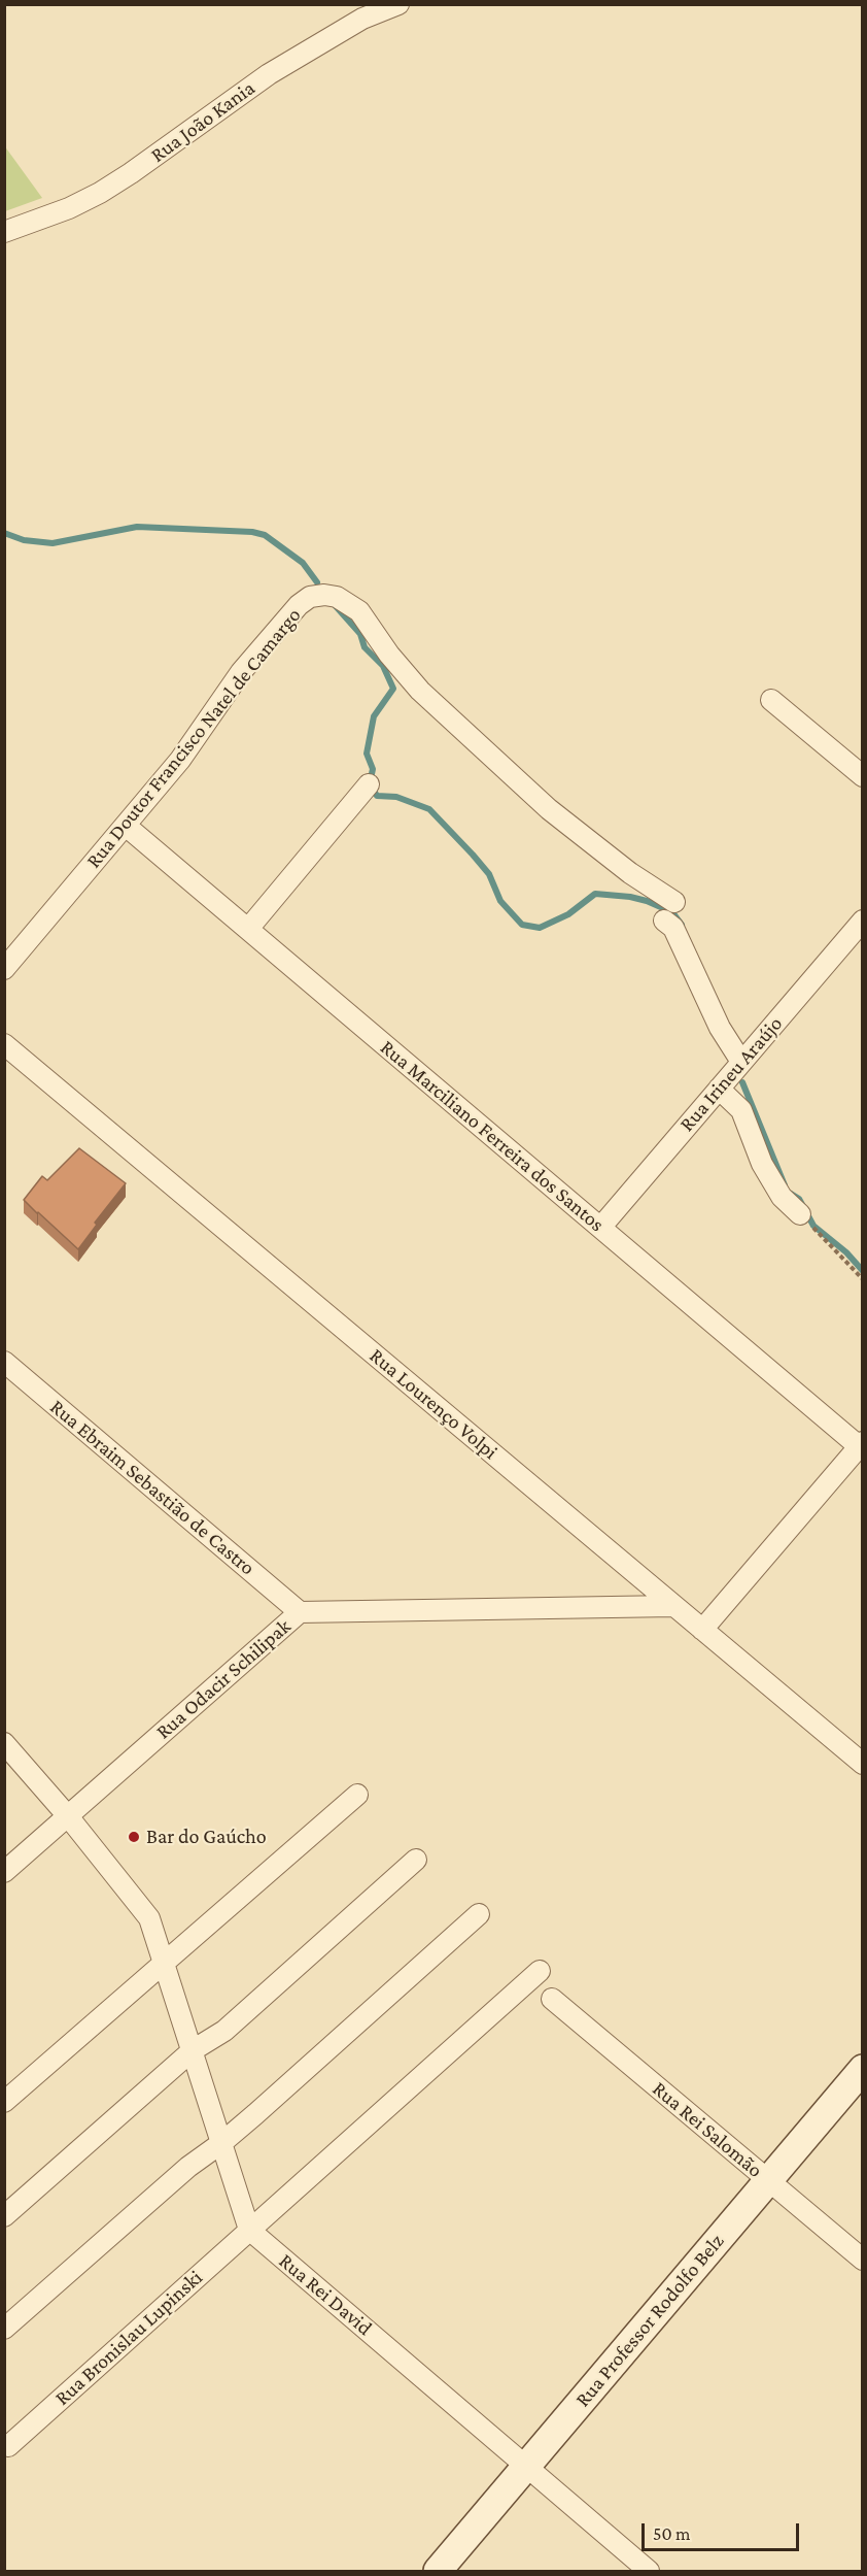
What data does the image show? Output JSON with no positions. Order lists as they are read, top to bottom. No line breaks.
{"streets":{"street":["Rua João Kania","Rua Doutor Francisco Natel de Camargo","Rua Irineu Araújo","Rua Marciliano Ferreira dos Santos","Rua Lourenço Volpi","Rua Ebraim Sebastião de Castro","Rua Odacir Schilipak","Rua Rei Salomão","Rua Rei David","Rua Professor Rodolfo Belz","Rua Bronislau Lupinski"]},"crossings":[["Rua Doutor Francisco Natel de Camargo","Rua Marciliano Ferreira dos Santos"],["Rua Irineu Araújo","Rua Marciliano Ferreira dos Santos"],["Rua Lourenço Volpi","Rua Odacir Schilipak"],["Rua Ebraim Sebastião de Castro","Rua Odacir Schilipak"],["Rua Rei Salomão","Rua Professor Rodolfo Belz"],["Rua Rei David","Rua Professor Rodolfo Belz"],["Rua Rei David","Rua Bronislau Lupinski"]],"places":["Bar do Gaúcho"],"scale_bar":"50 m"}
